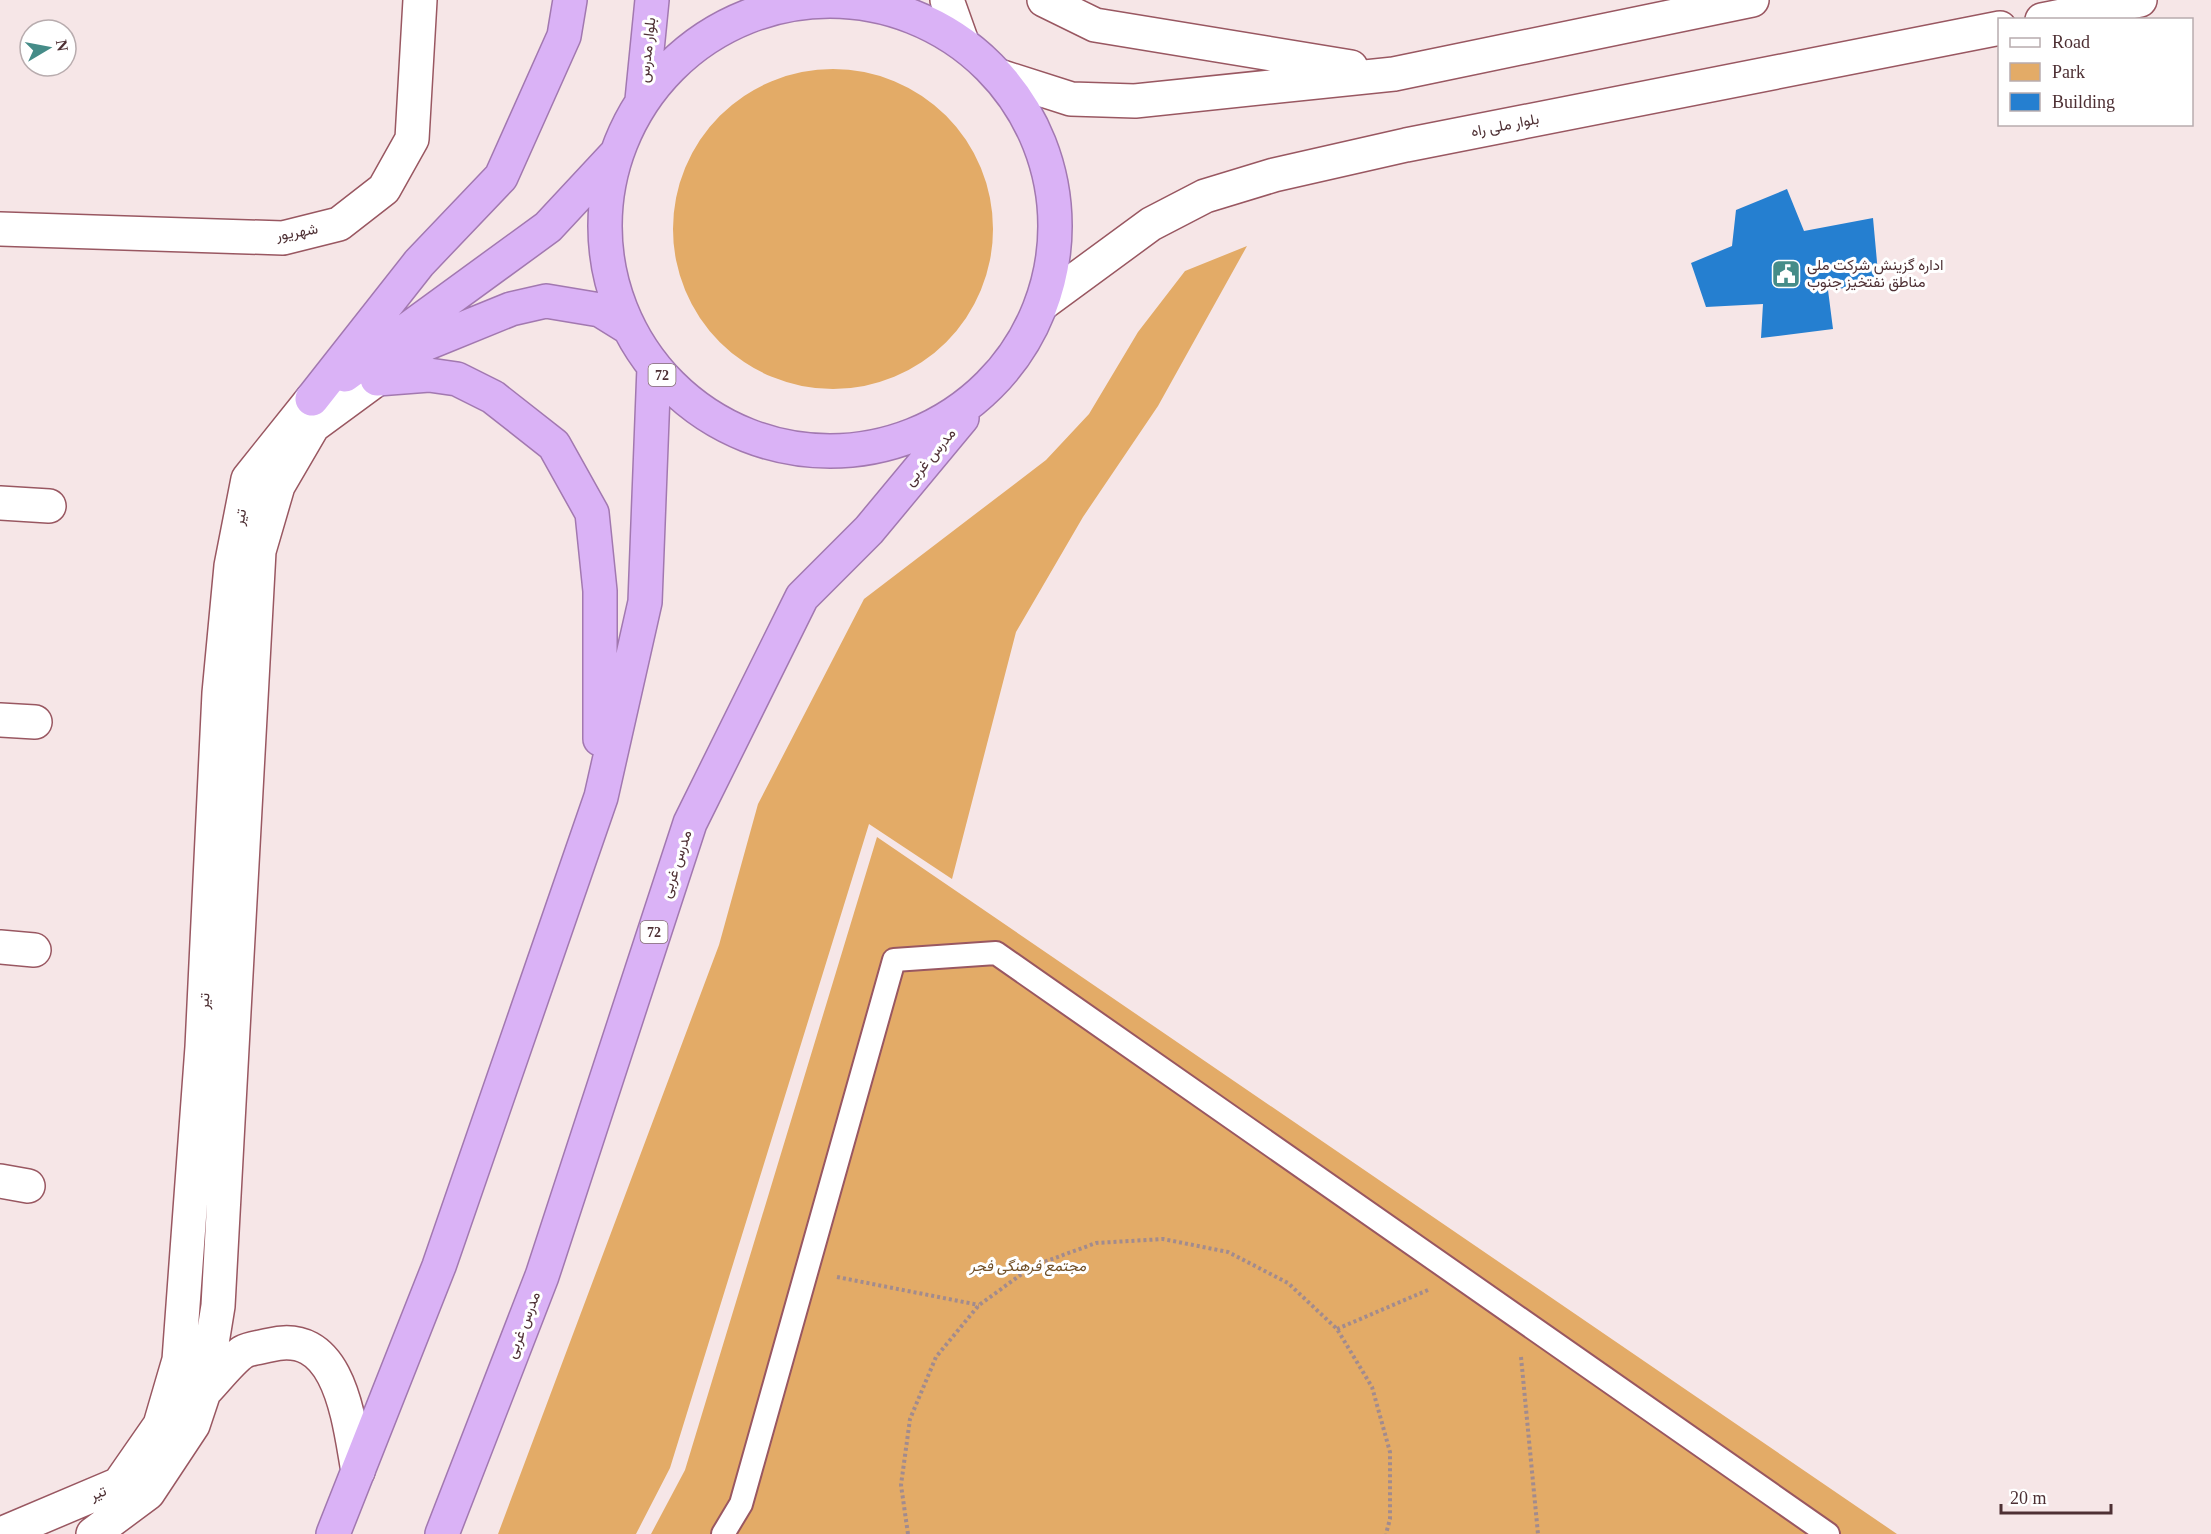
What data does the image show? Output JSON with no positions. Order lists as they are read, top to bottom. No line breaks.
{"streets":{"highway":["بلوار مدرس","72","مدرس غربی"],"street":["بلوار ملی راه","شهریور","تیر"]},"crossings":[["بلوار مدرس","72"],["بلوار ملی راه","72"],["72","مدرس غربی"]],"parks":["مجتمع فرهنگی فجر"],"places":{"public building":["اداره گزینش شرکت ملی مناطق نفتخیز جنوب"]},"legend":["Road","Park","Building"],"scale_bar":"20 m","north":"right"}
